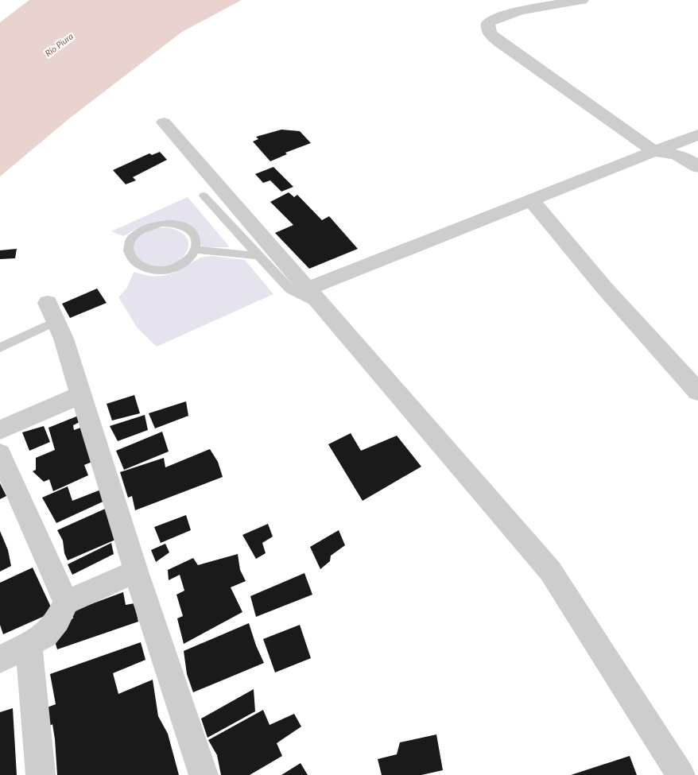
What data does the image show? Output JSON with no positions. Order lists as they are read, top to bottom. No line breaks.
{"water":["Río Piura"]}
